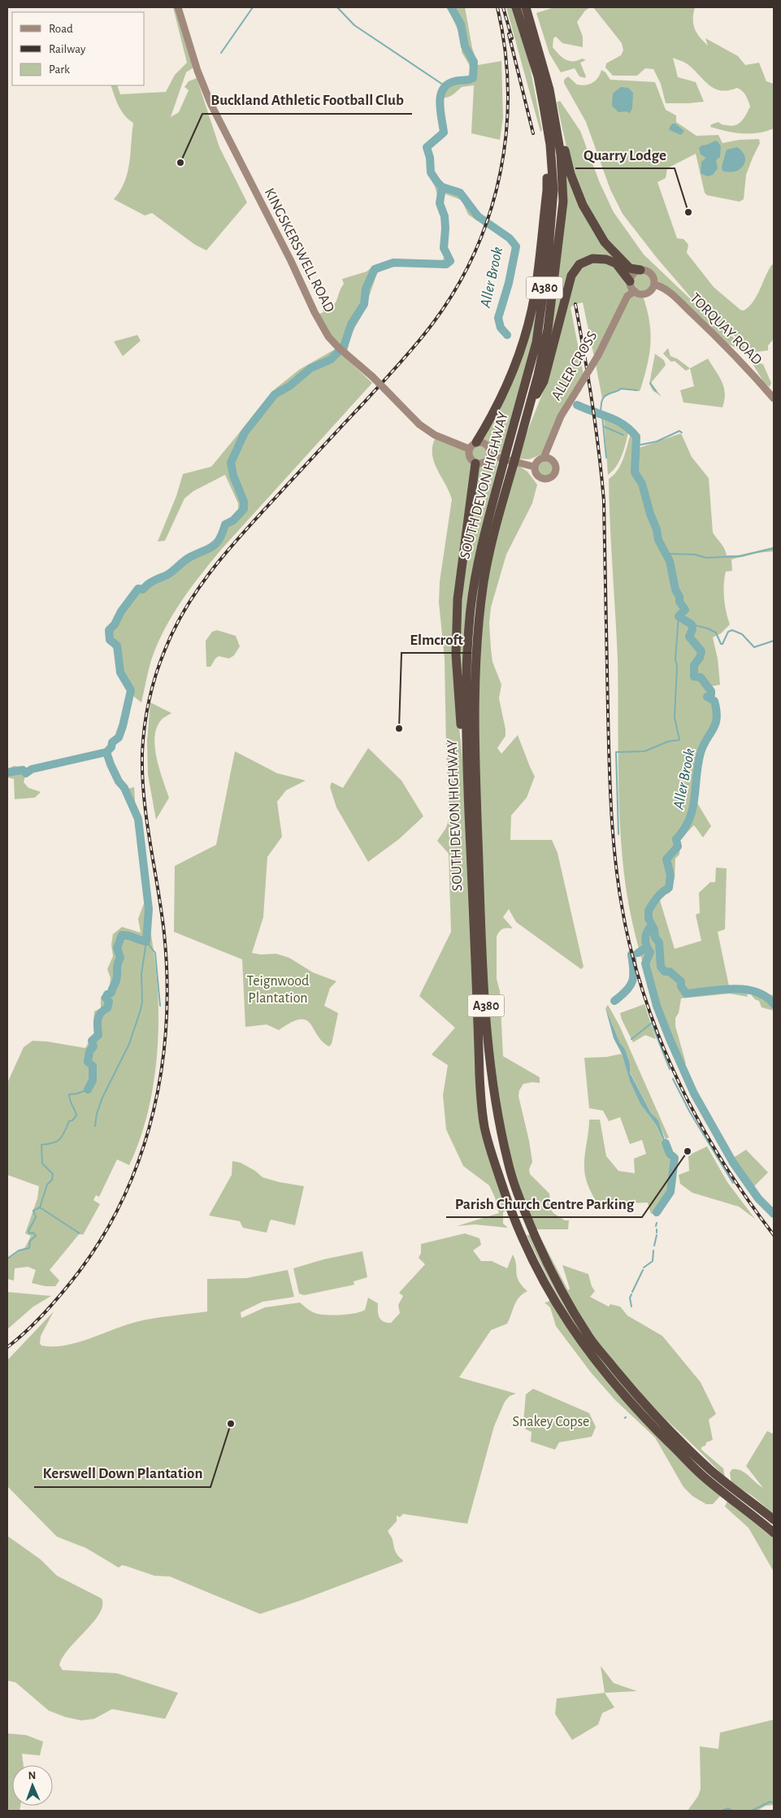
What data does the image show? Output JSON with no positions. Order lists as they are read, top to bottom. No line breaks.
{"streets":{"highway":["A380","SOUTH DEVON HIGHWAY"],"street":["KINGSKERSWELL ROAD","TORQUAY ROAD","ALLER CROSS"]},"crossings":[["KINGSKERSWELL ROAD","A380"],["A380","TORQUAY ROAD"],["A380","ALLER CROSS"],["A380","SOUTH DEVON HIGHWAY"],["TORQUAY ROAD","ALLER CROSS"]],"water":["Aller Brook"],"parks":["Teignwood Plantation","Snakey Copse"],"places":["Buckland Athletic Football Club","Quarry Lodge","Elmcroft","Parish Church Centre Parking","Kerswell Down Plantation"],"legend":["Road","Railway","Park"],"north":"top"}
